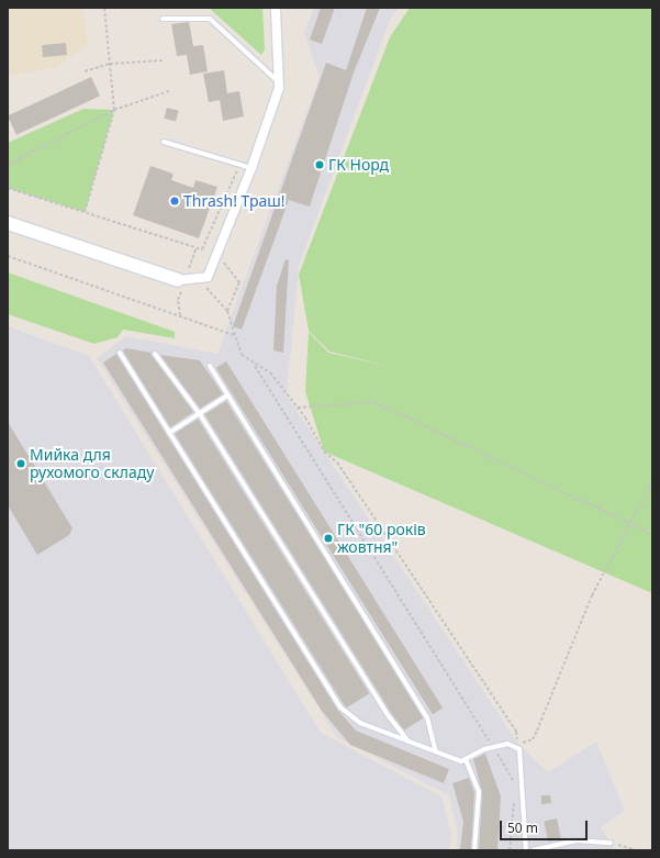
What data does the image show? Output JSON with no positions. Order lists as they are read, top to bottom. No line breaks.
{"places":["ГК Норд","Thrash! Траш!","Мийка для рухомого складу","ГК \"60 років жовтня\""],"scale_bar":"50 m"}
